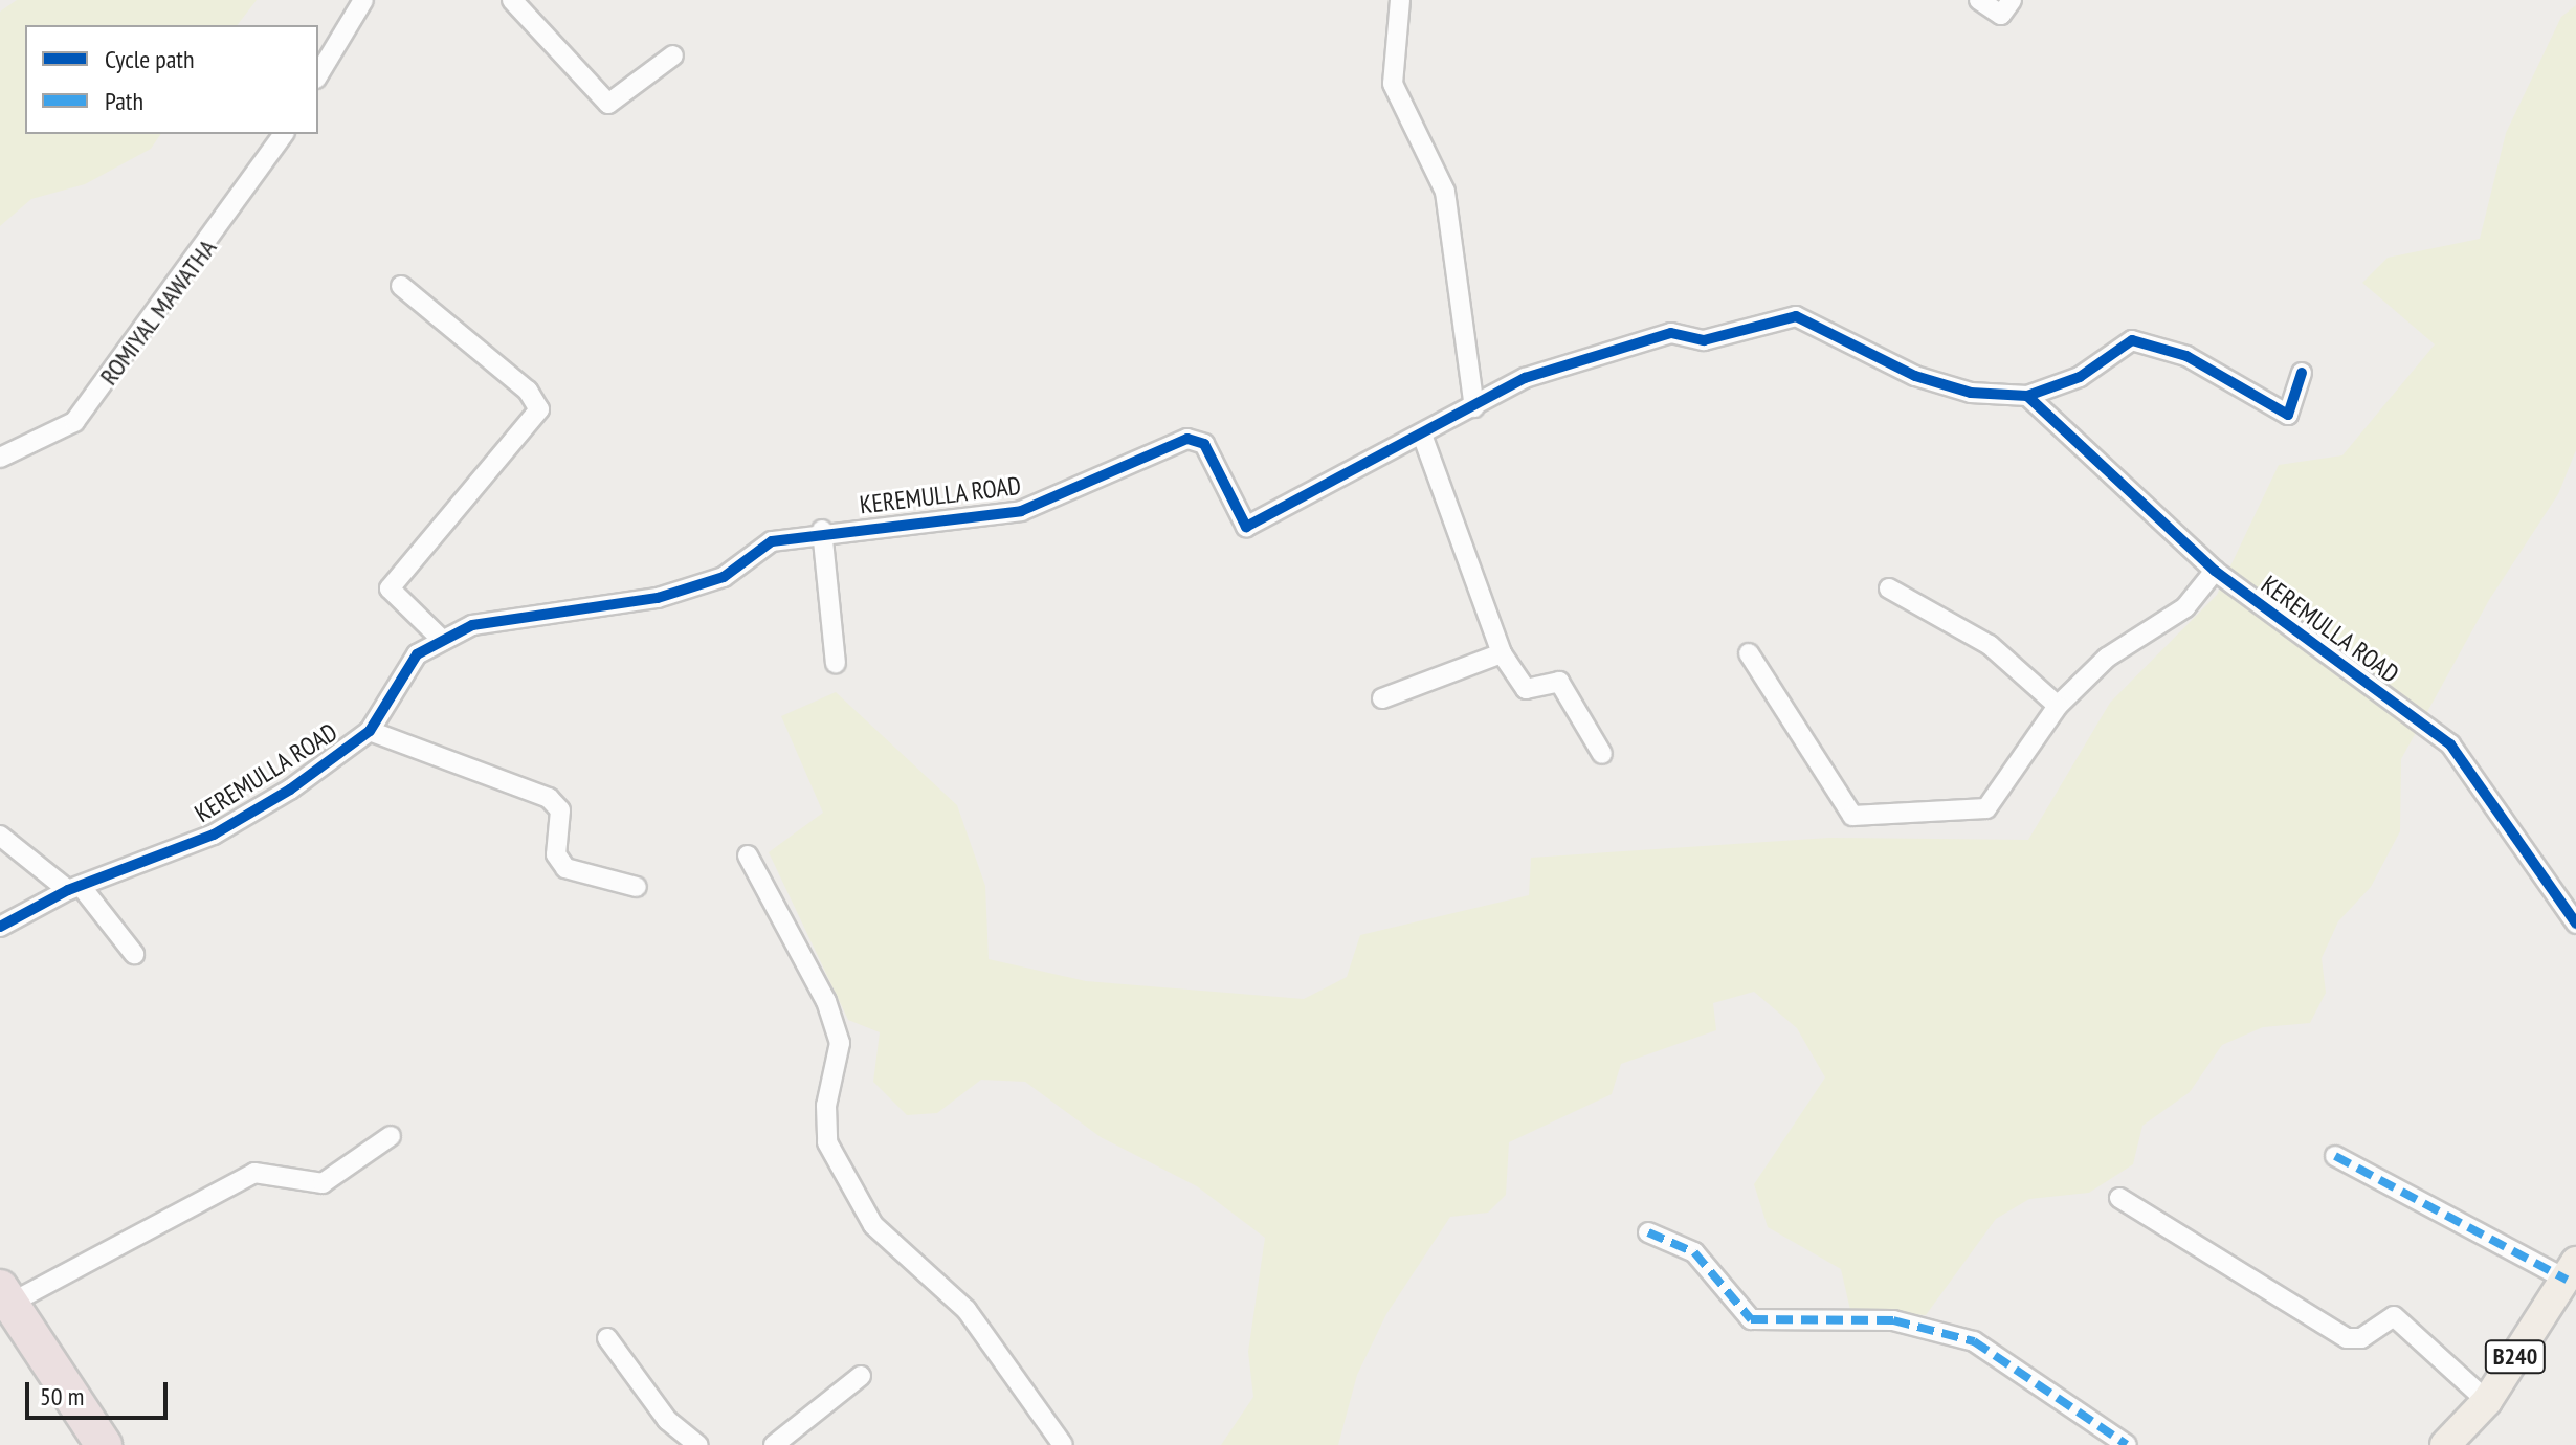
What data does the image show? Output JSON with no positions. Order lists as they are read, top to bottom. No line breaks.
{"streets":{"main road":["B240"],"street":["ROMIYAL MAWATHA","KEREMULLA ROAD"]},"legend":["Cycle path","Path"],"scale_bar":"50 m"}
